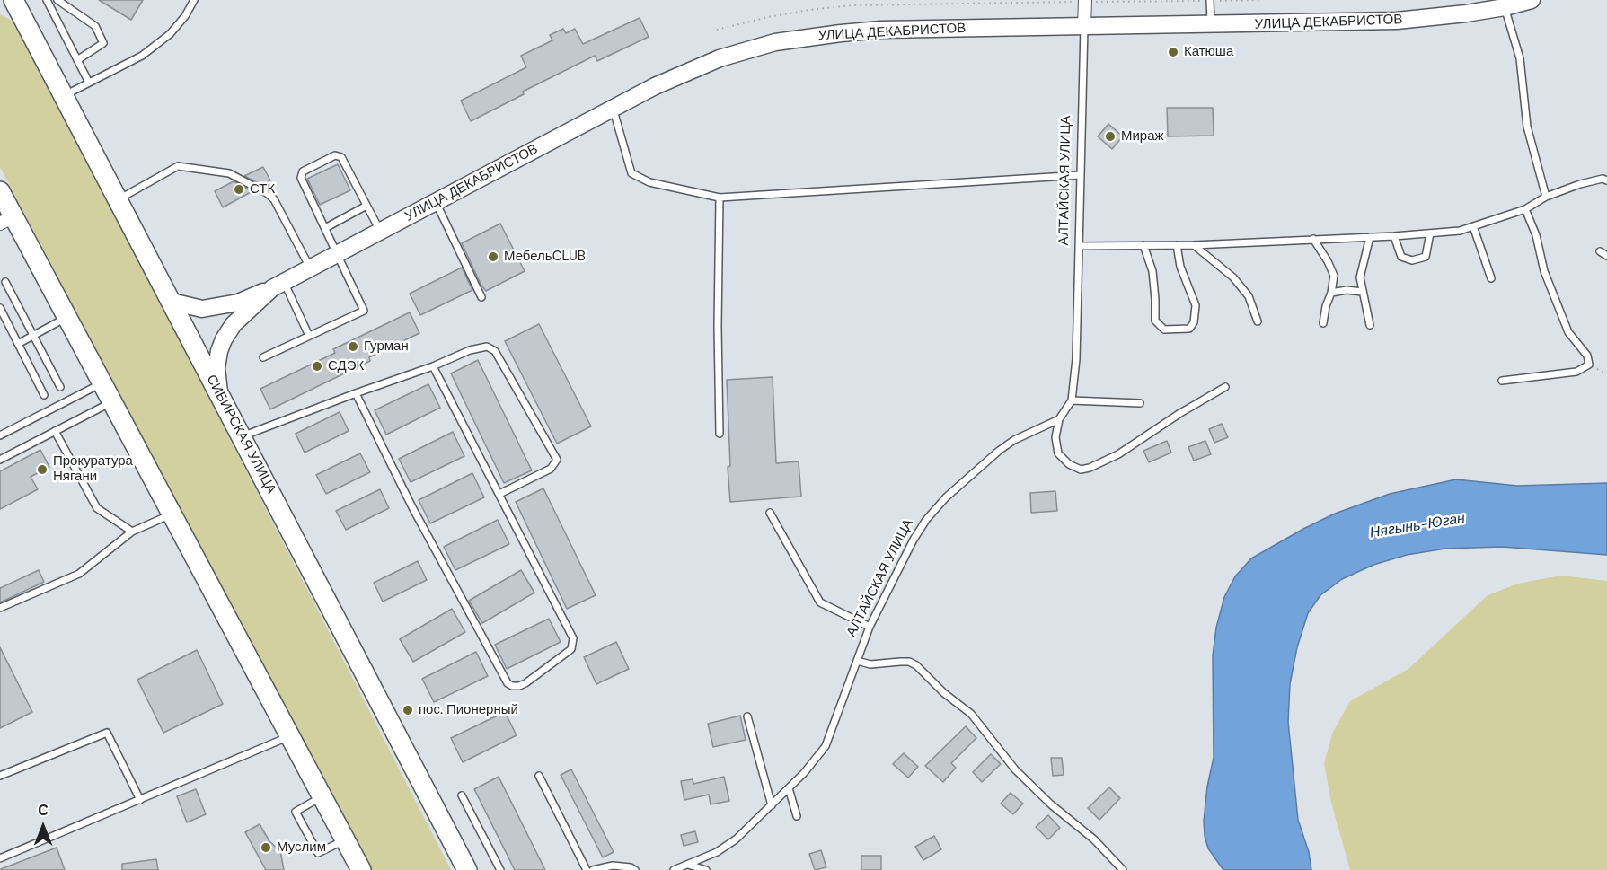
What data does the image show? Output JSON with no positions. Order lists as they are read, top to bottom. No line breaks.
{"streets":{"main road":["УЛИЦА ДЕКАБРИСТОВ","СИБИРСКАЯ УЛИЦА"],"street":["АЛТАЙСКАЯ УЛИЦА"]},"crossings":[["УЛИЦА ДЕКАБРИСТОВ","АЛТАЙСКАЯ УЛИЦА"],["УЛИЦА ДЕКАБРИСТОВ","СИБИРСКАЯ УЛИЦА"]],"water":["Нягынь-Юган"],"places":["Катюша","Мираж","СТК","МебельCLUB","Гурман","СДЭК","Прокуратура Нягани","пос. Пионерный","Муслим"],"north":"top"}
